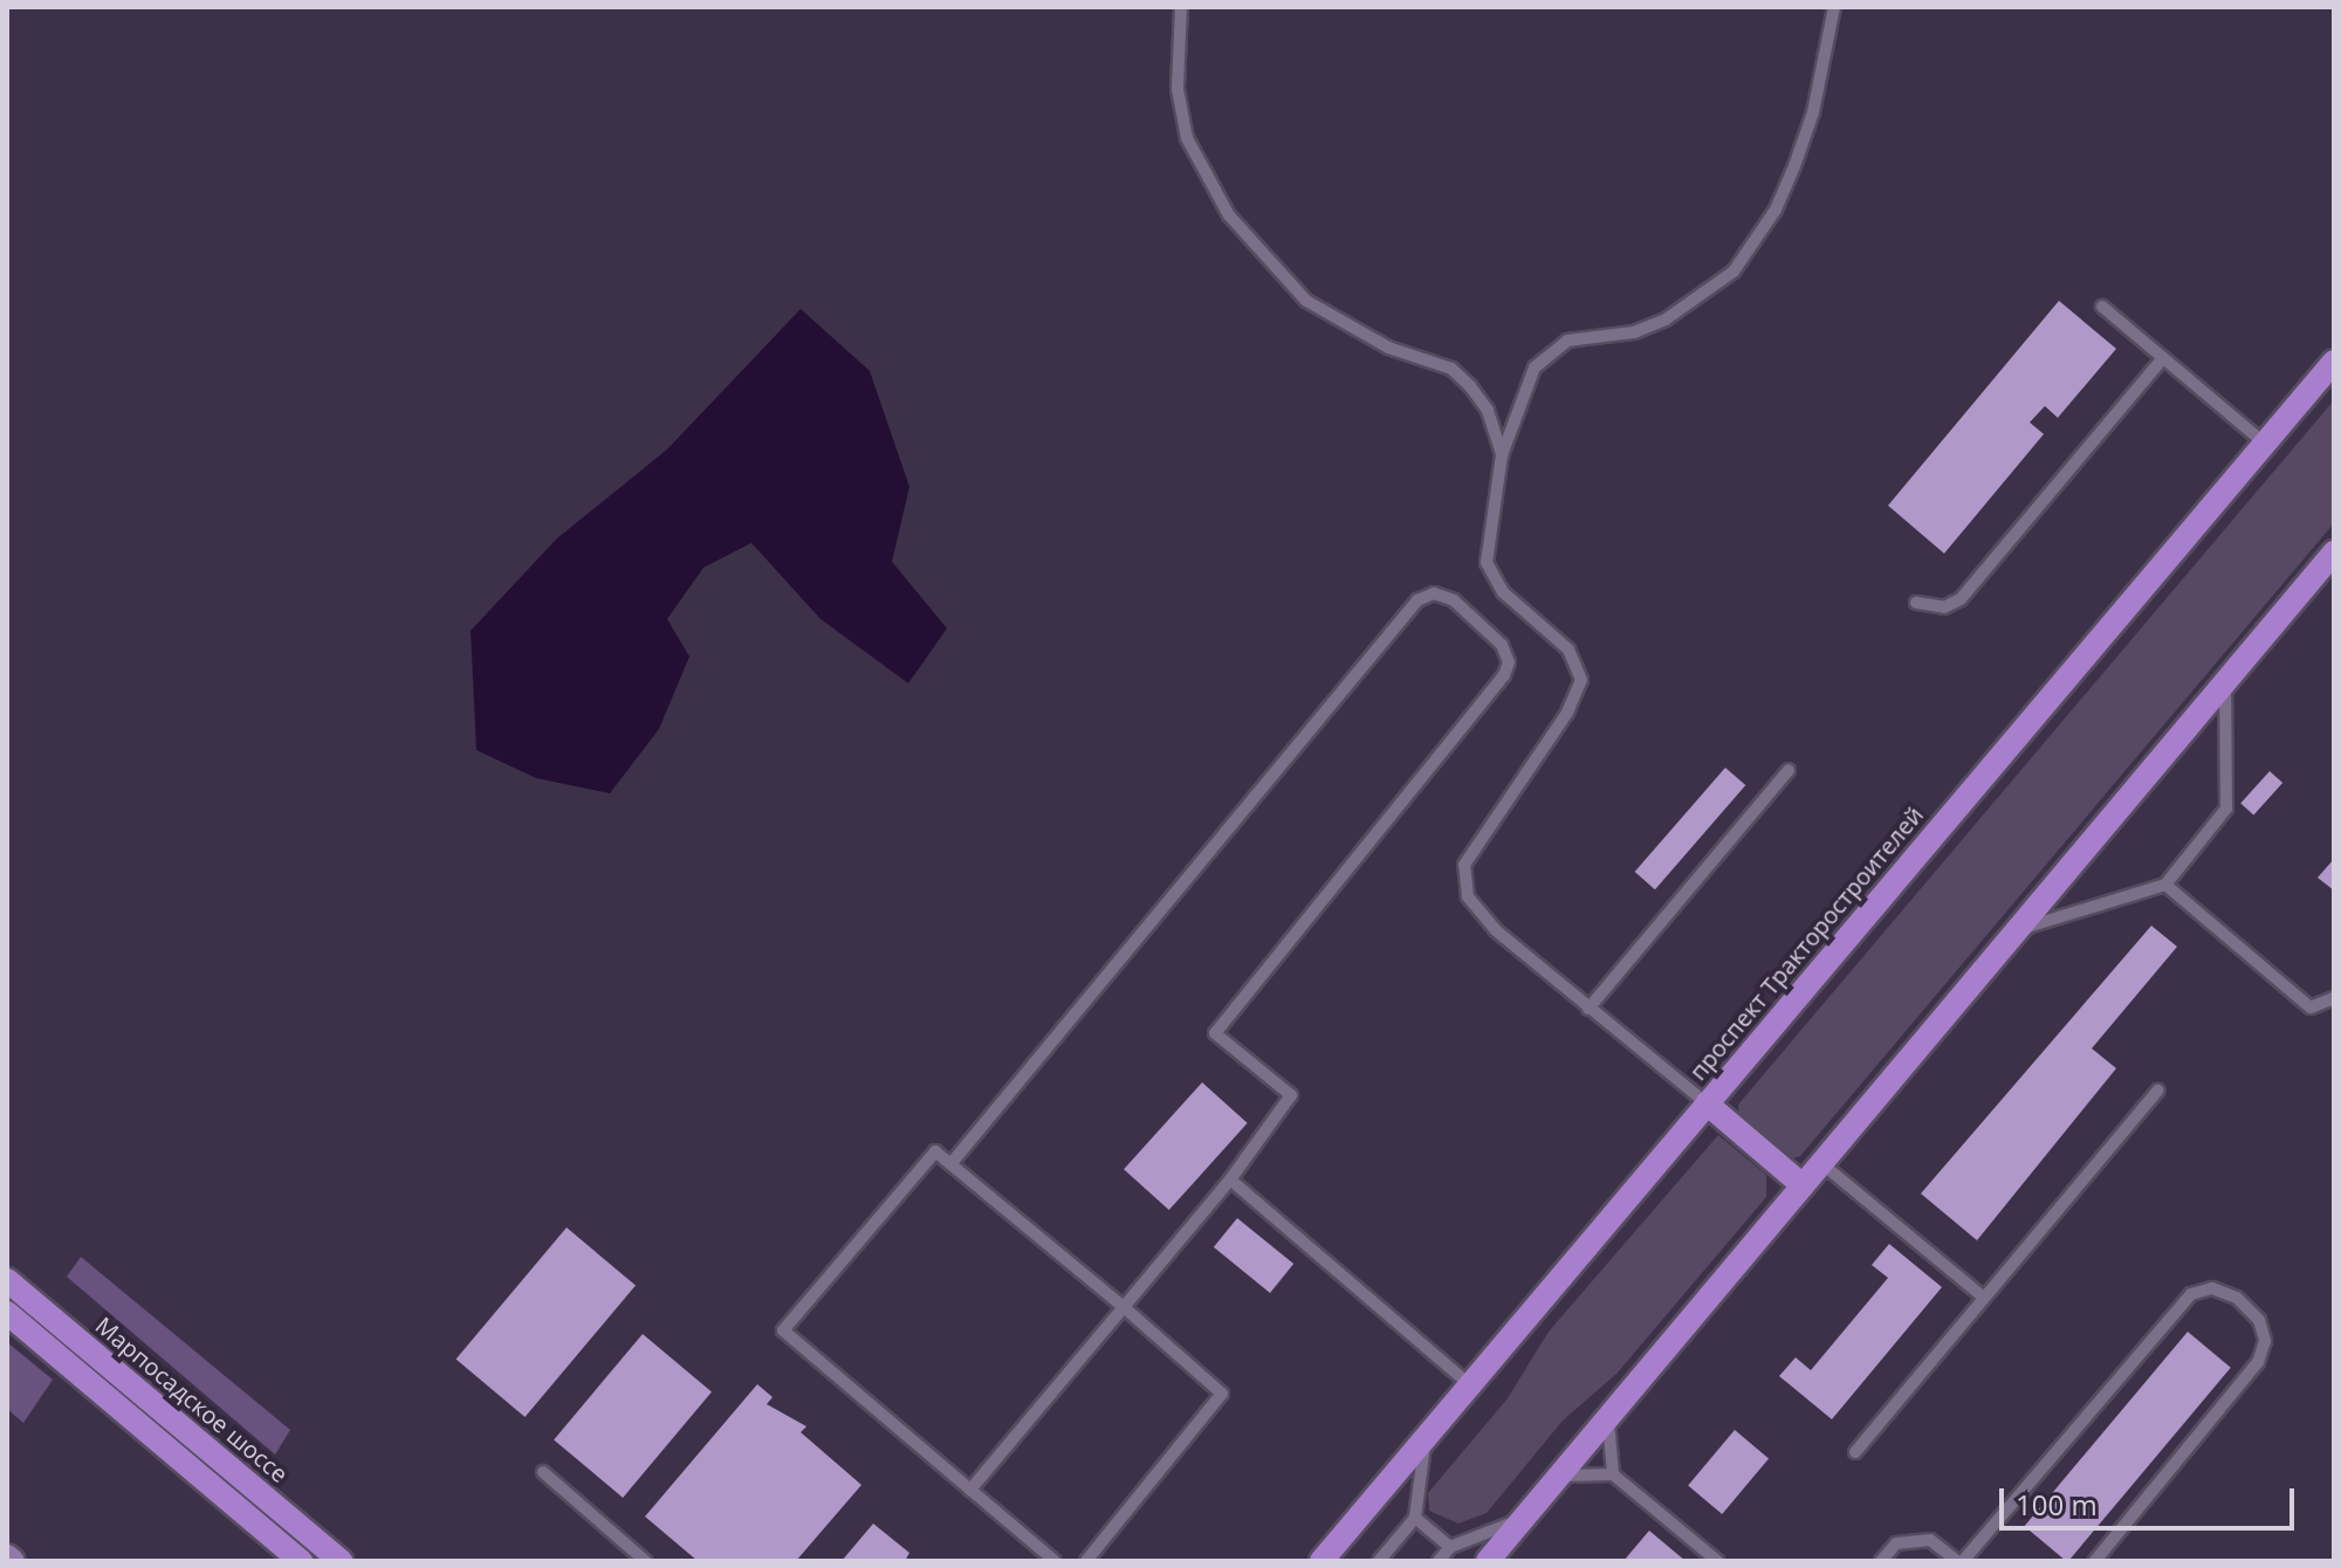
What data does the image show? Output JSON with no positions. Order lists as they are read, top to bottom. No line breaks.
{"streets":{"main road":["проспект Тракторостроителей","Марпосадское шоссе"]},"scale_bar":"100 m"}
